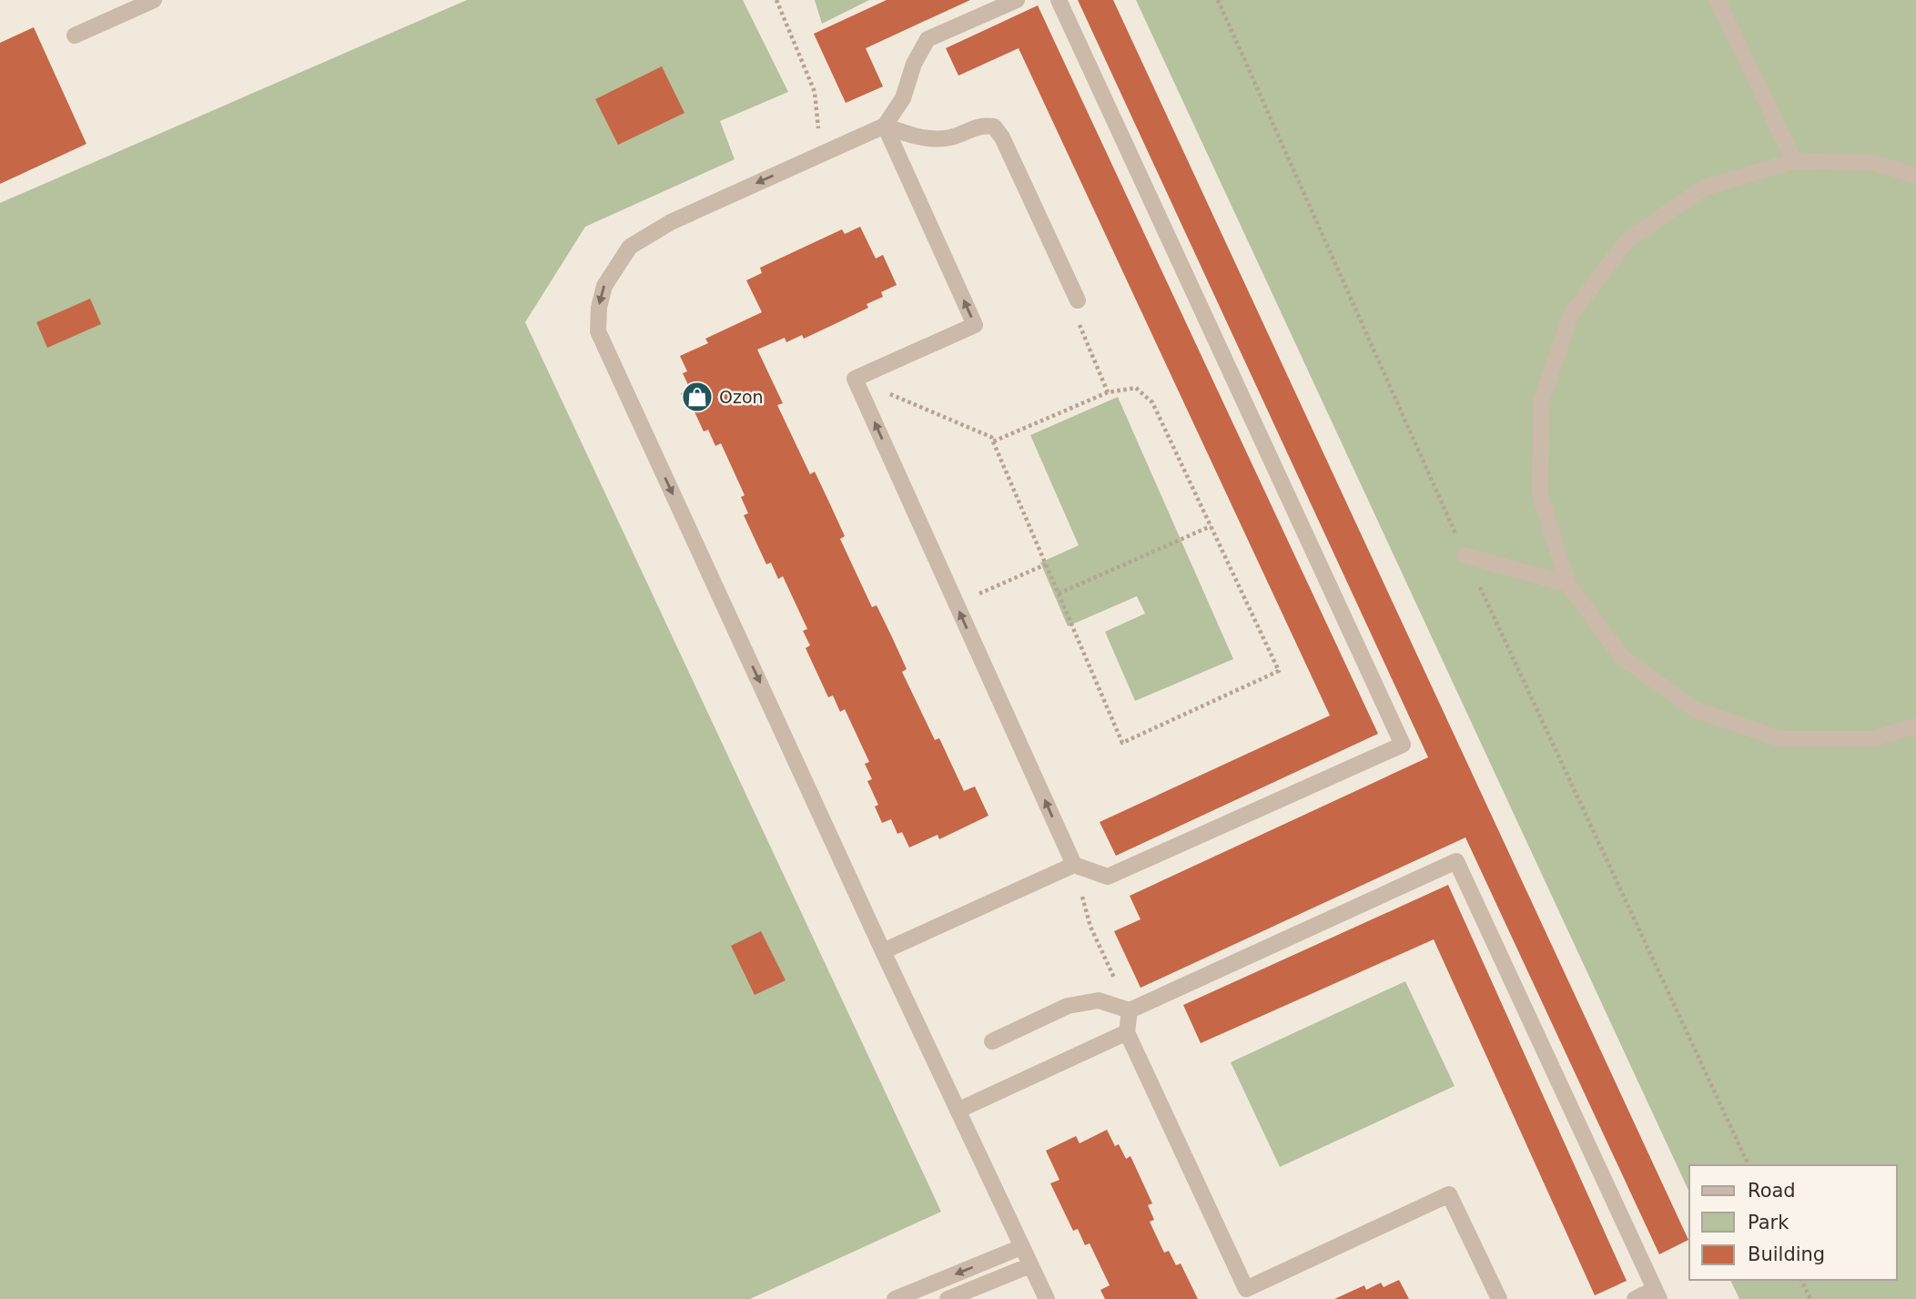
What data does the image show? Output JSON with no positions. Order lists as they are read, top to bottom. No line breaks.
{"places":{"shop":["Ozon"]},"legend":["Road","Park","Building"]}
